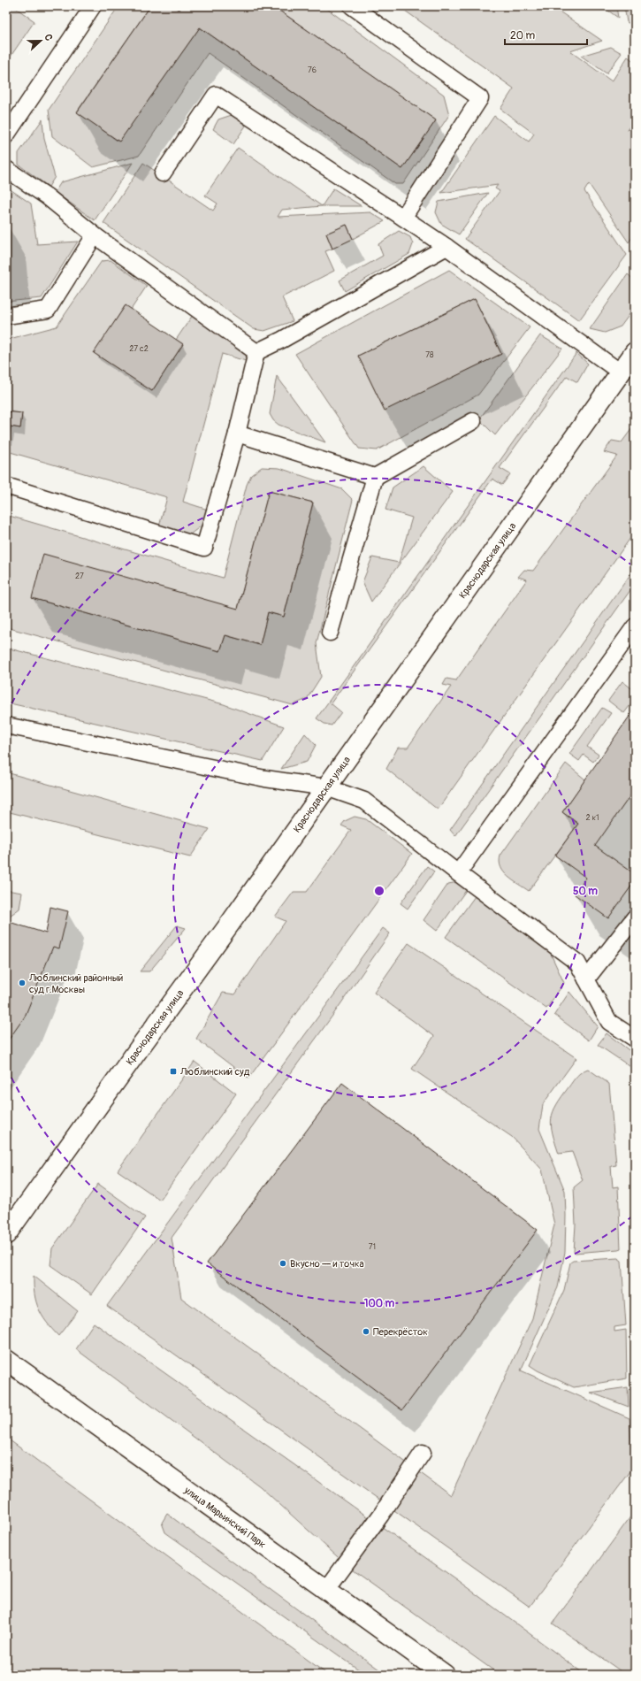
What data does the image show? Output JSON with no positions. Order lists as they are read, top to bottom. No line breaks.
{"streets":{"street":["Краснодарская улица","улица Марьинский Парк"]},"places":{"other":["Люблинский районный суд г.Москвы","Вкусно — и точка","Перекрёсток"],"transit":["Люблинский суд"]},"house_numbers":["76","27 с2","78","27","2 к1","71"],"scale_bar":"20 m","north":"right","rings":["50 m","100 m"]}
